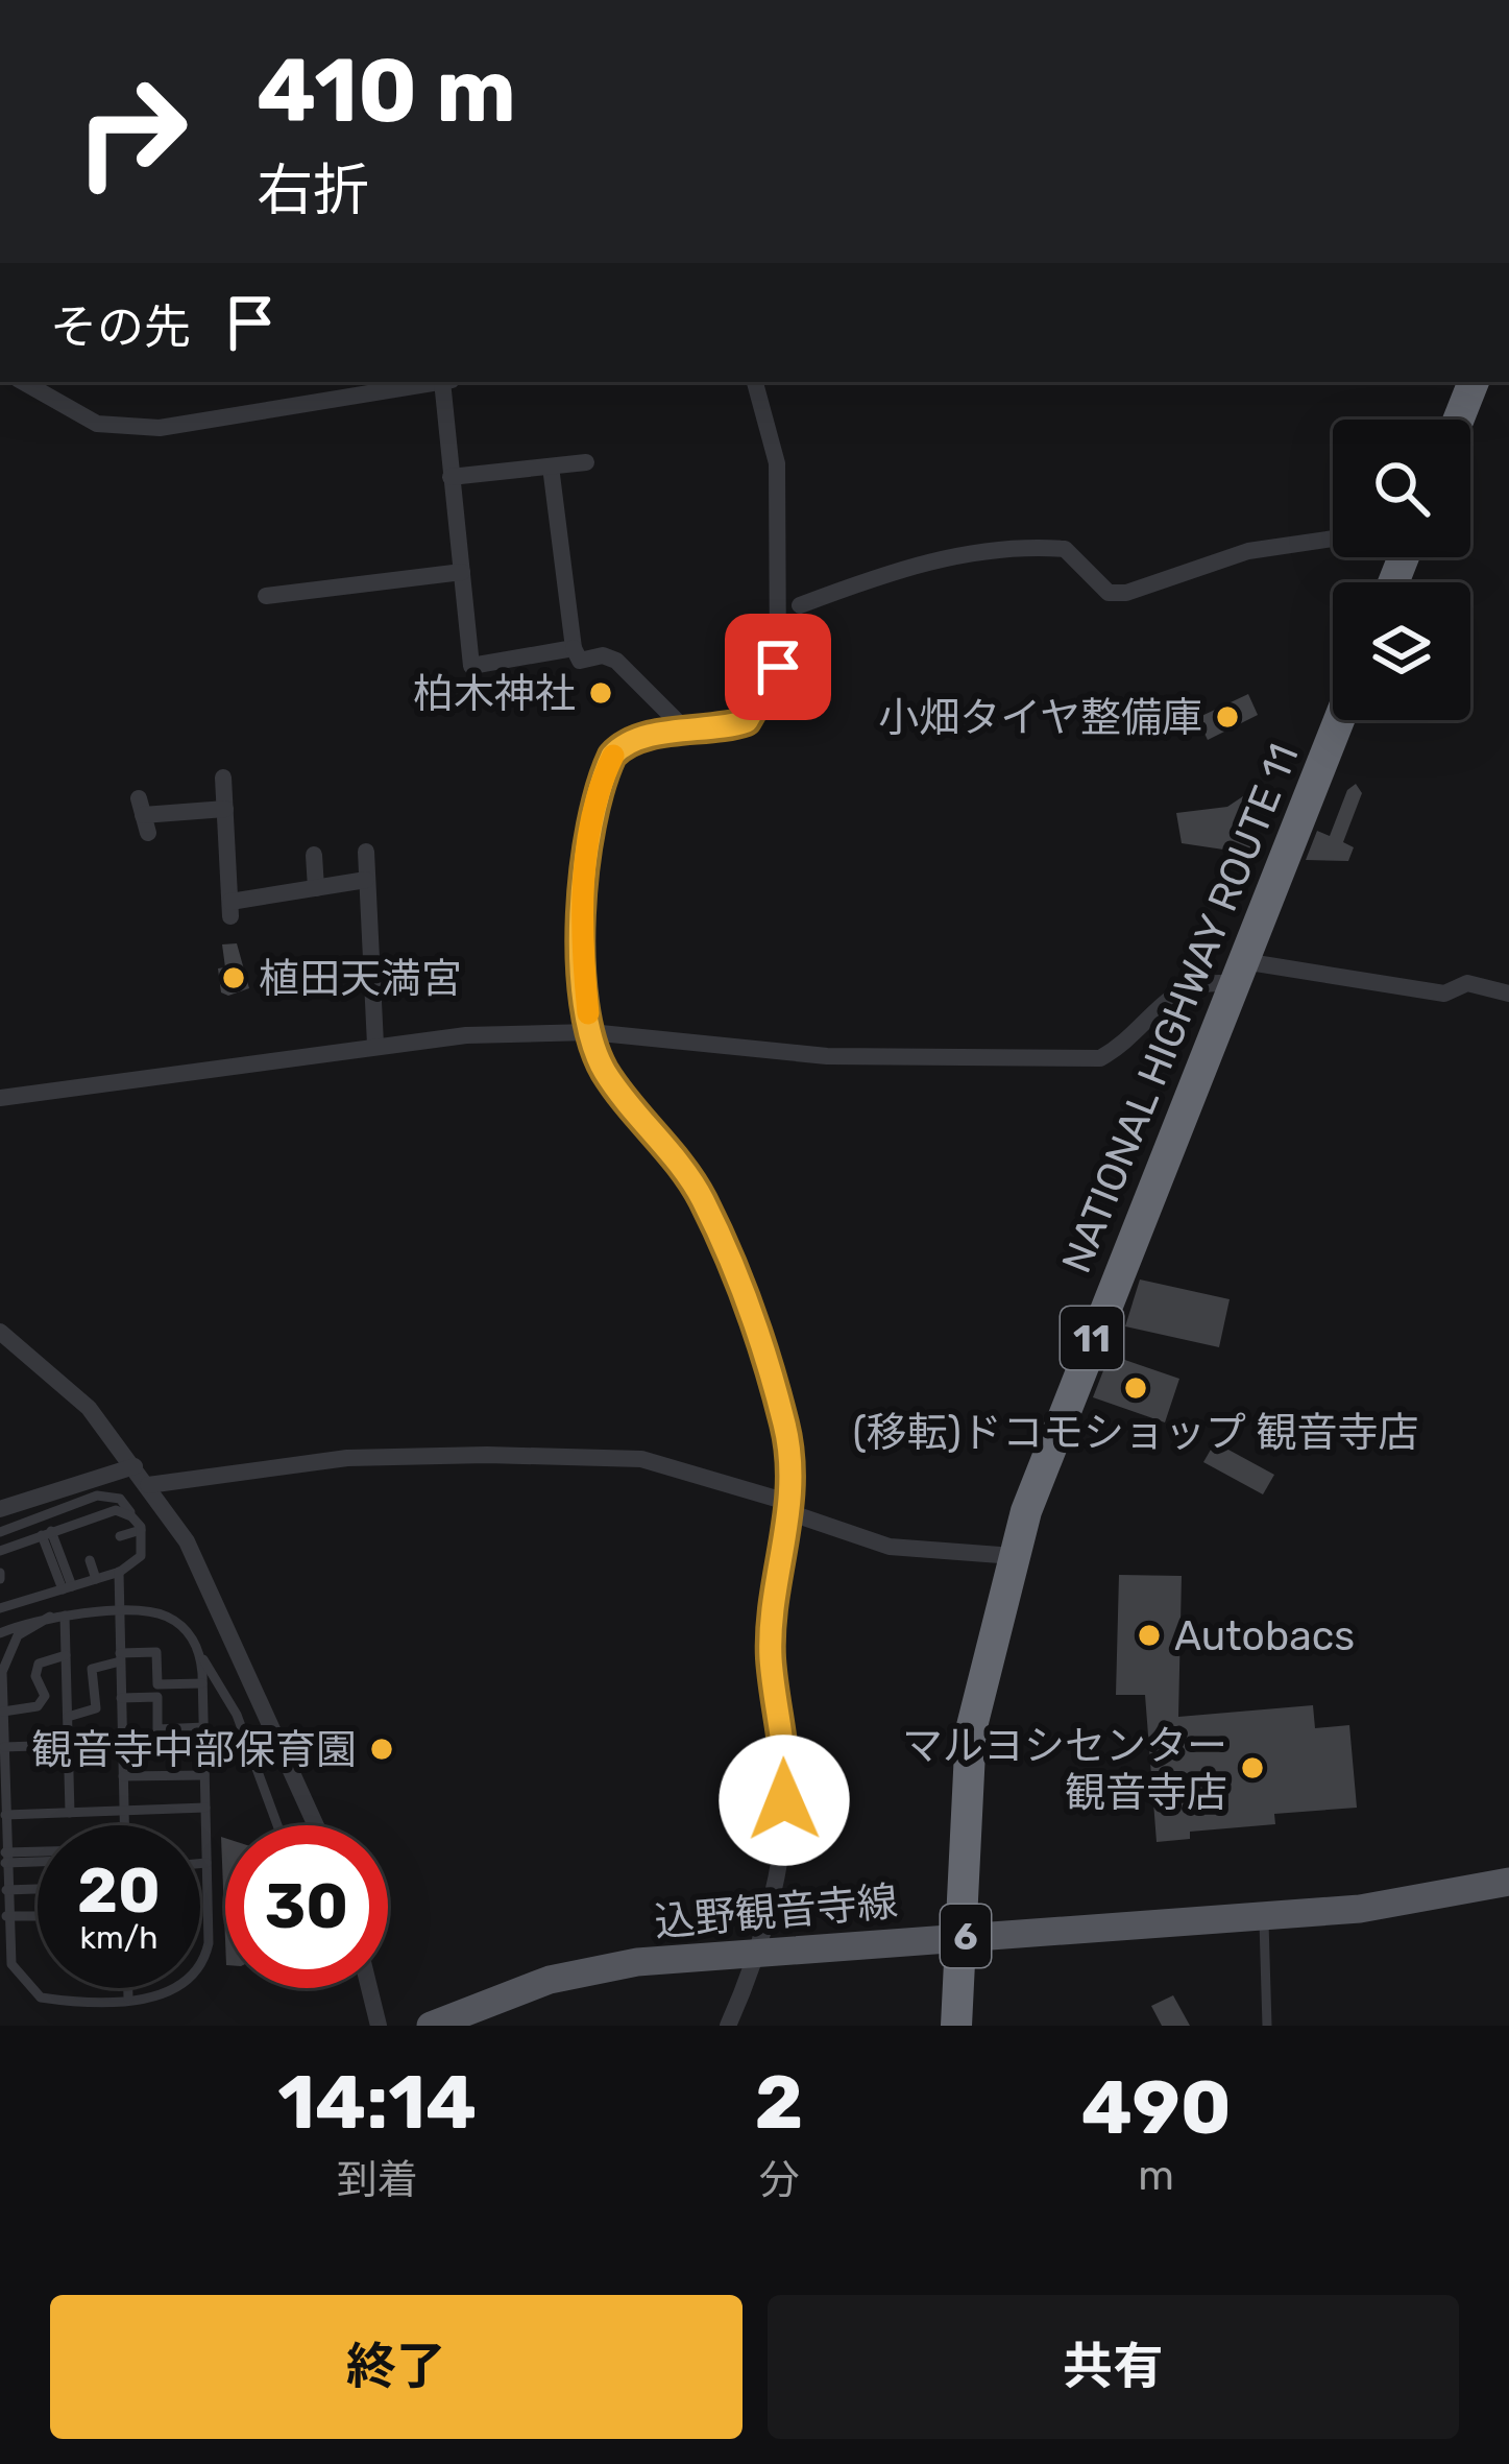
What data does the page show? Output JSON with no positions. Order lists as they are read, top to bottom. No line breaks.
{"streets":{"highway":["NATIONAL HIGHWAY ROUTE 11","11"],"main road":["込野観音寺線","6"]},"crossings":[["NATIONAL HIGHWAY ROUTE 11","込野観音寺線"]],"places":["柏木神社","小畑タイヤ整備庫","植田天満宮","(移転)ドコモショップ 観音寺店","Autobacs","観音寺中部保育園","マルヨシセンター 観音寺店"],"page":{"turn":["410 m","右折"],"then":"その先","speed":"20 km/h","limit":"30","eta":["14:14","到着","2","分","490","m"],"buttons":["終了","共有"]}}
